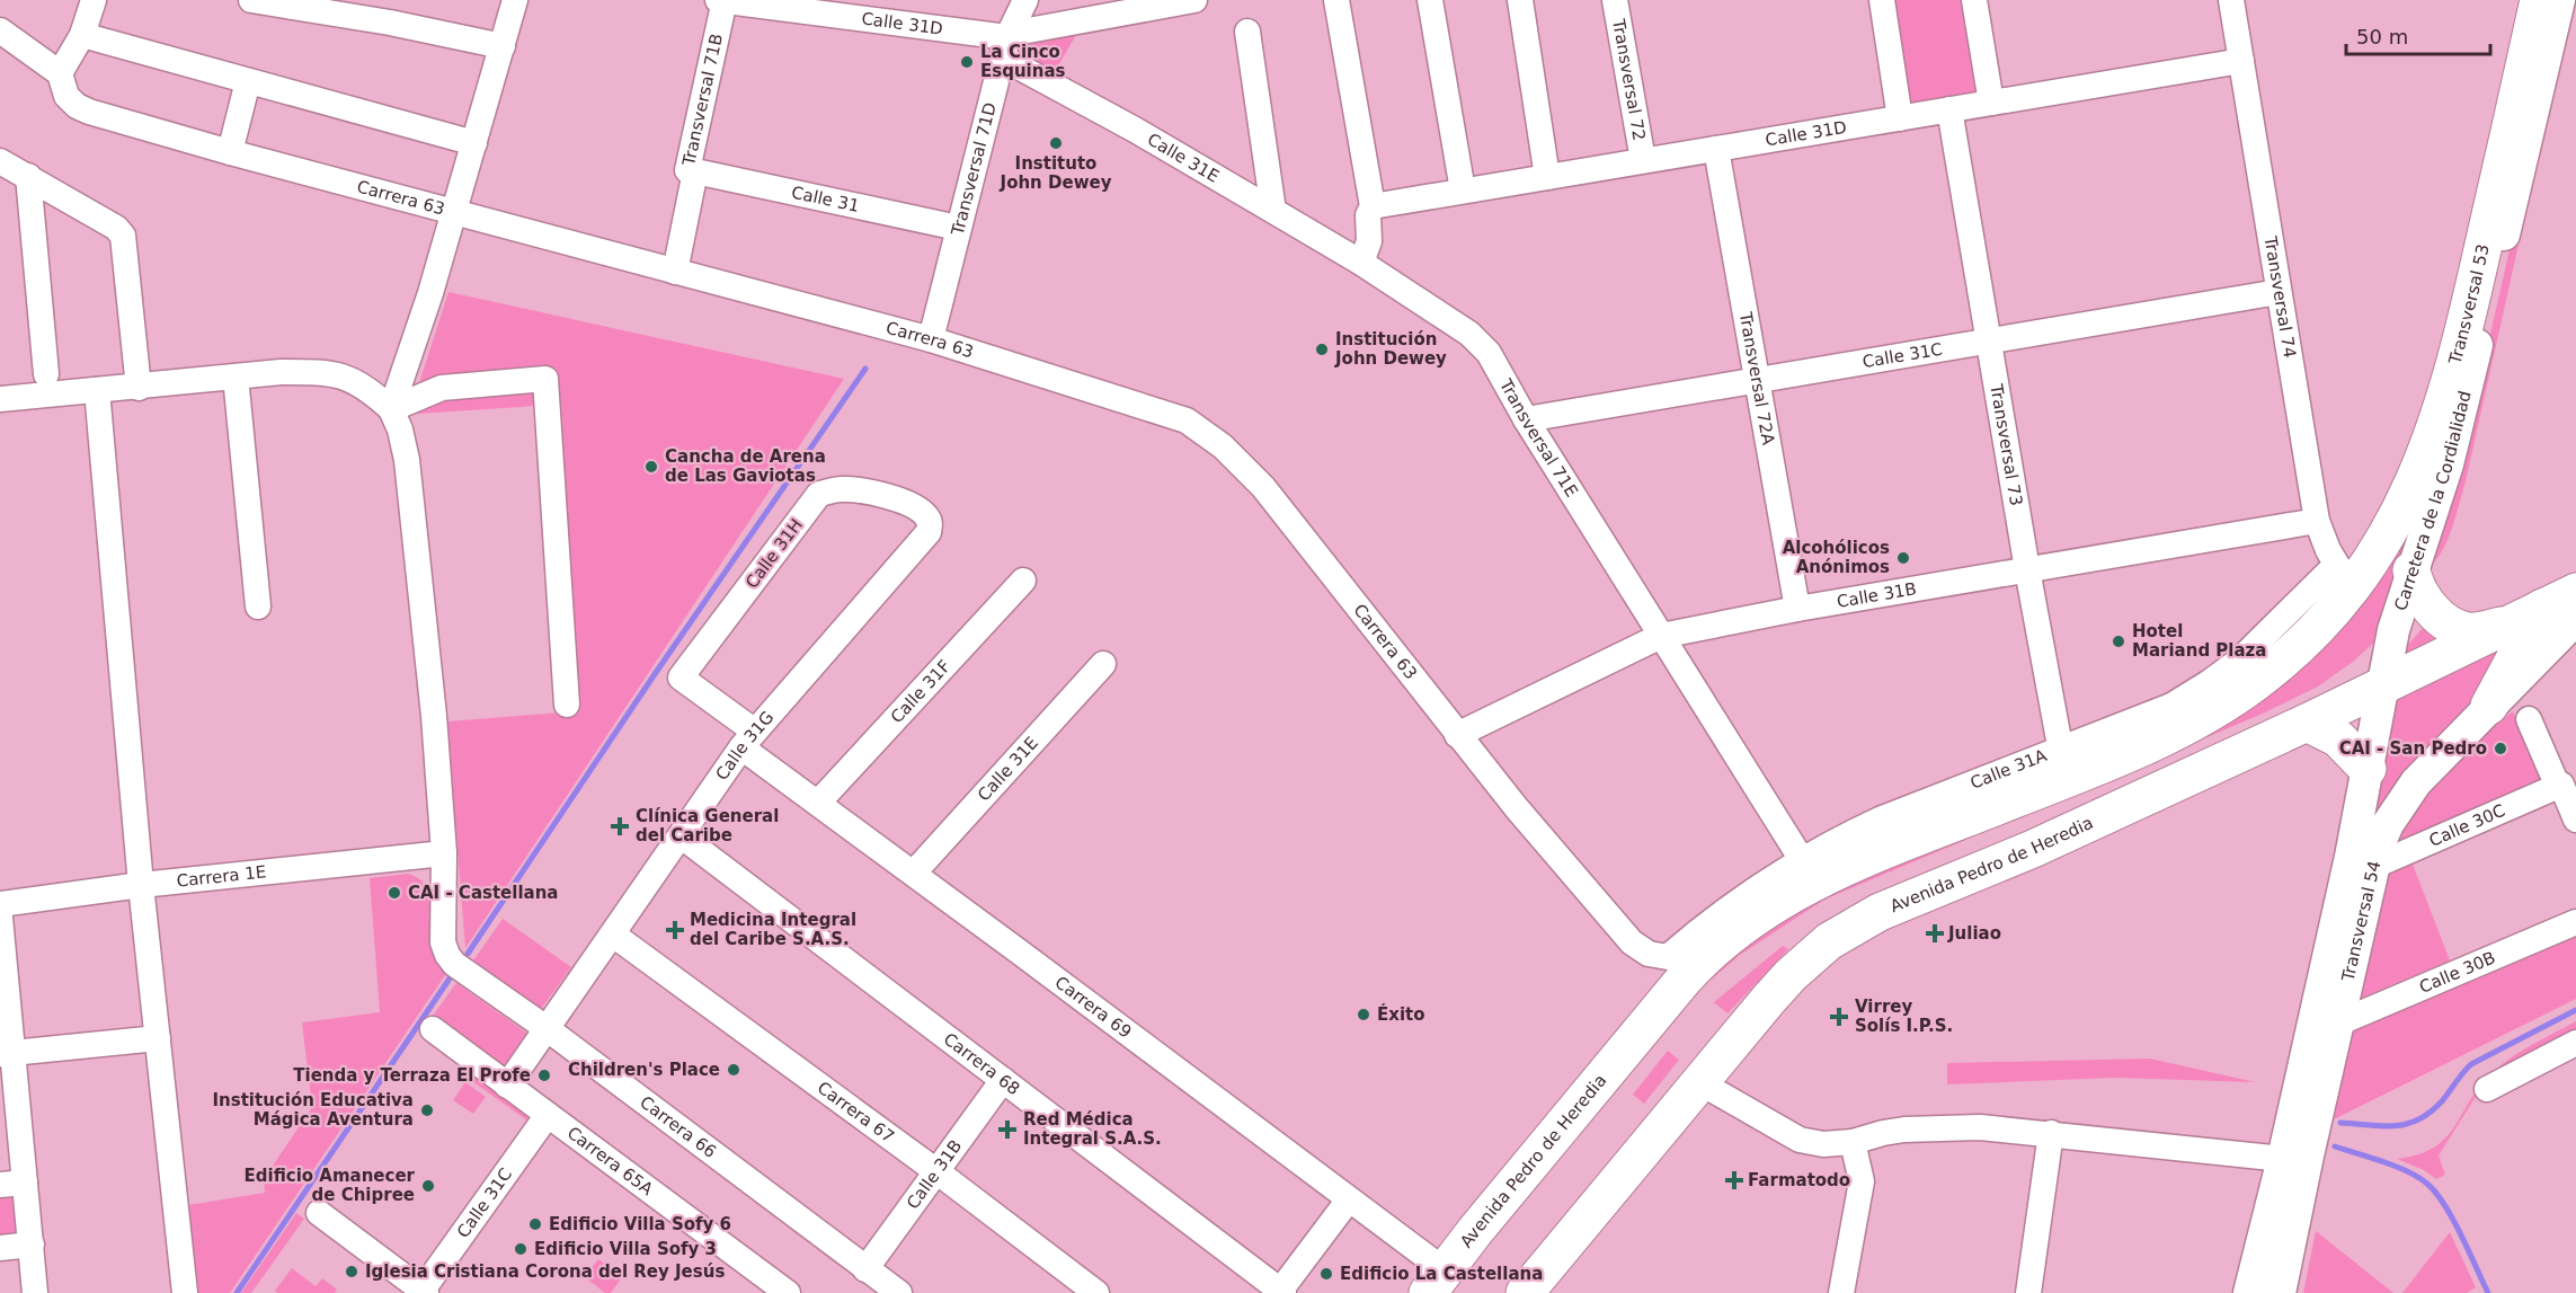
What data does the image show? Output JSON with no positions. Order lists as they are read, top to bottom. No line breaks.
{"streets":{"highway":["Transversal 53","Avenida Pedro de Heredia"],"main road":["Carretera de la Cordialidad","Transversal 54"],"street":["Calle 31D","Transversal 72","Transversal 71B","Calle 31E","Transversal 71D","Carrera 63","Calle 31","Transversal 74","Calle 31C","Transversal 72A","Transversal 71E","Transversal 73","Calle 31H","Calle 31B","Calle 31F","Calle 31G","Calle 30C","Carrera 1E","Calle 30B","Carrera 69","Carrera 68","Carrera 67","Carrera 66","Carrera 65A"]},"crossings":[["Calle 31D","Transversal 72"],["Calle 31D","Transversal 71B"],["Calle 31D","Calle 31E"],["Calle 31D","Transversal 71D"],["Calle 31D","Transversal 74"],["Calle 31D","Transversal 72A"],["Calle 31D","Transversal 73"],["Transversal 71B","Carrera 63"],["Transversal 71B","Calle 31"],["Calle 31E","Transversal 71D"],["Calle 31E","Transversal 71E"],["Calle 31E","Carrera 69"],["Transversal 71D","Carrera 63"],["Transversal 71D","Calle 31"],["Carrera 63","Calle 31B"],["Carrera 63","Avenida Pedro de Heredia"],["Transversal 74","Transversal 53"],["Transversal 74","Calle 31C"],["Transversal 74","Calle 31B"],["Transversal 74","Avenida Pedro de Heredia"],["Transversal 53","Carretera de la Cordialidad"],["Transversal 53","Avenida Pedro de Heredia"],["Calle 31C","Transversal 72A"],["Calle 31C","Transversal 71E"],["Calle 31C","Transversal 73"],["Calle 31C","Carrera 65A"],["Transversal 72A","Calle 31B"],["Transversal 71E","Calle 31B"],["Transversal 71E","Avenida Pedro de Heredia"],["Transversal 73","Calle 31B"],["Transversal 73","Avenida Pedro de Heredia"],["Carretera de la Cordialidad","Avenida Pedro de Heredia"],["Carretera de la Cordialidad","Transversal 54"],["Calle 31H","Calle 31G"],["Calle 31H","Carrera 69"],["Calle 31B","Carrera 68"],["Calle 31B","Carrera 67"],["Calle 31B","Carrera 66"],["Calle 31F","Carrera 69"],["Calle 31G","Carrera 69"],["Calle 31G","Carrera 68"],["Calle 31G","Carrera 67"],["Calle 31G","Carrera 66"],["Calle 31G","Carrera 65A"],["Calle 30C","Transversal 54"],["Avenida Pedro de Heredia","Transversal 54"],["Avenida Pedro de Heredia","Carrera 69"],["Carrera 1E","Carrera 66"],["Transversal 54","Calle 30B"]],"places":{"other":["La Cinco Esquinas","Instituto John Dewey","Institución John Dewey","Cancha de Arena de Las Gaviotas","Alcohólicos Anónimos","Hotel Mariand Plaza","CAI - San Pedro","CAI - Castellana","Éxito","Children's Place","Tienda y Terraza El Profe","Institución Educativa Mágica Aventura","Edificio Amanecer de Chipree","Edificio Villa Sofy 6","Edificio Villa Sofy 3","Iglesia Cristiana Corona del Rey Jesús","Edificio La Castellana"],"health":["Clínica General del Caribe","Medicina Integral del Caribe S.A.S.","Juliao","Virrey Solís I.P.S.","Red Médica Integral S.A.S.","Farmatodo"]},"scale_bar":"50 m"}
